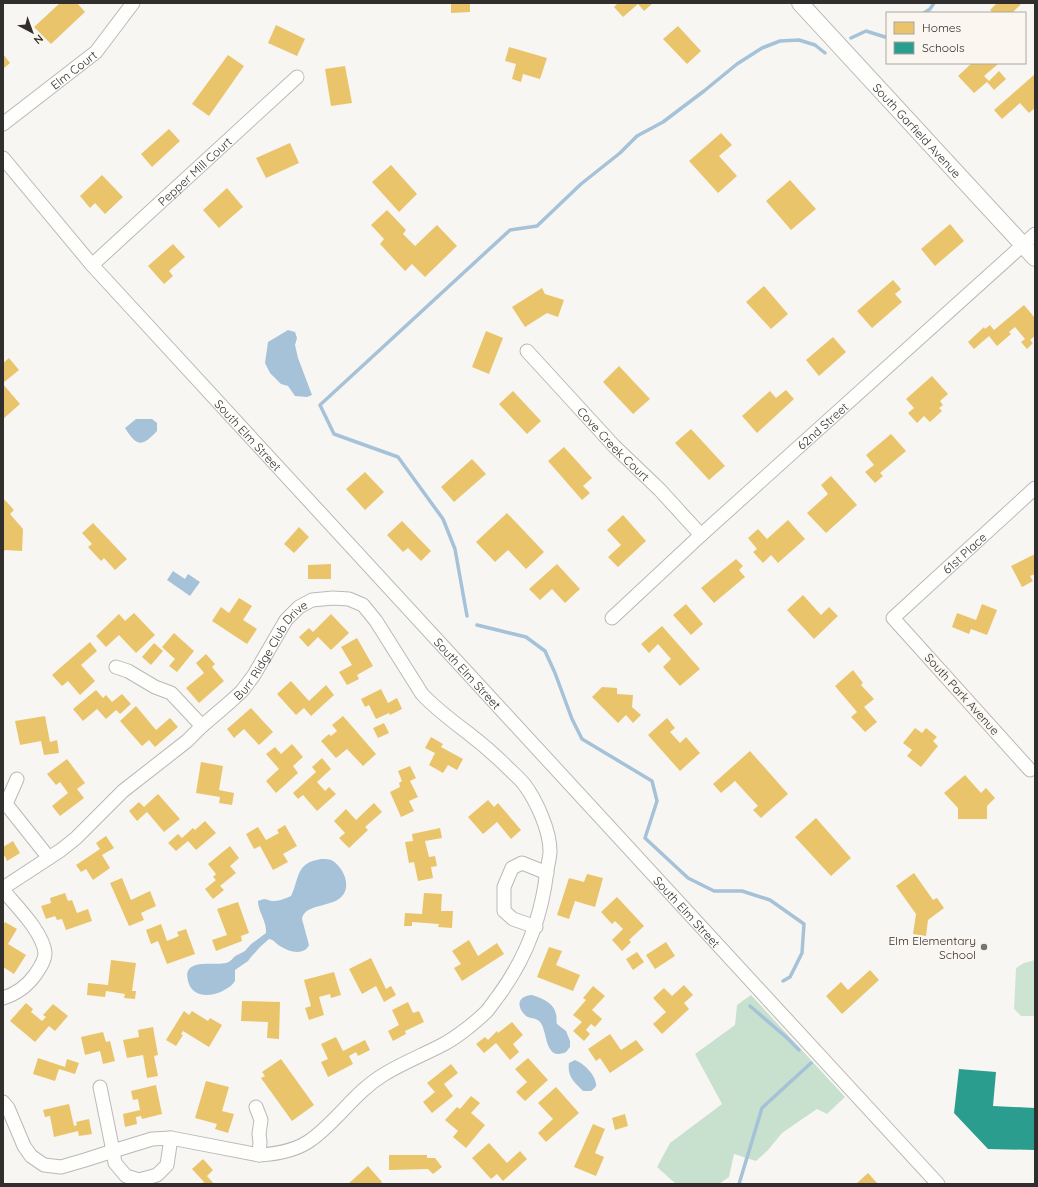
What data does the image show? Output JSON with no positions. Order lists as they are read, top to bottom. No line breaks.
{"streets":{"street":["Elm Court","South Garfield Avenue","Pepper Mill Court","62nd Street","South Elm Street","Cove Creek Court","61st Place","Burr Ridge Club Drive","South Park Avenue"]},"crossings":[["South Garfield Avenue","62nd Street"],["Pepper Mill Court","South Elm Street"],["62nd Street","Cove Creek Court"],["61st Place","South Park Avenue"]],"places":["Elm Elementary School"],"legend":["Homes","Schools"],"north":"bottom right"}
